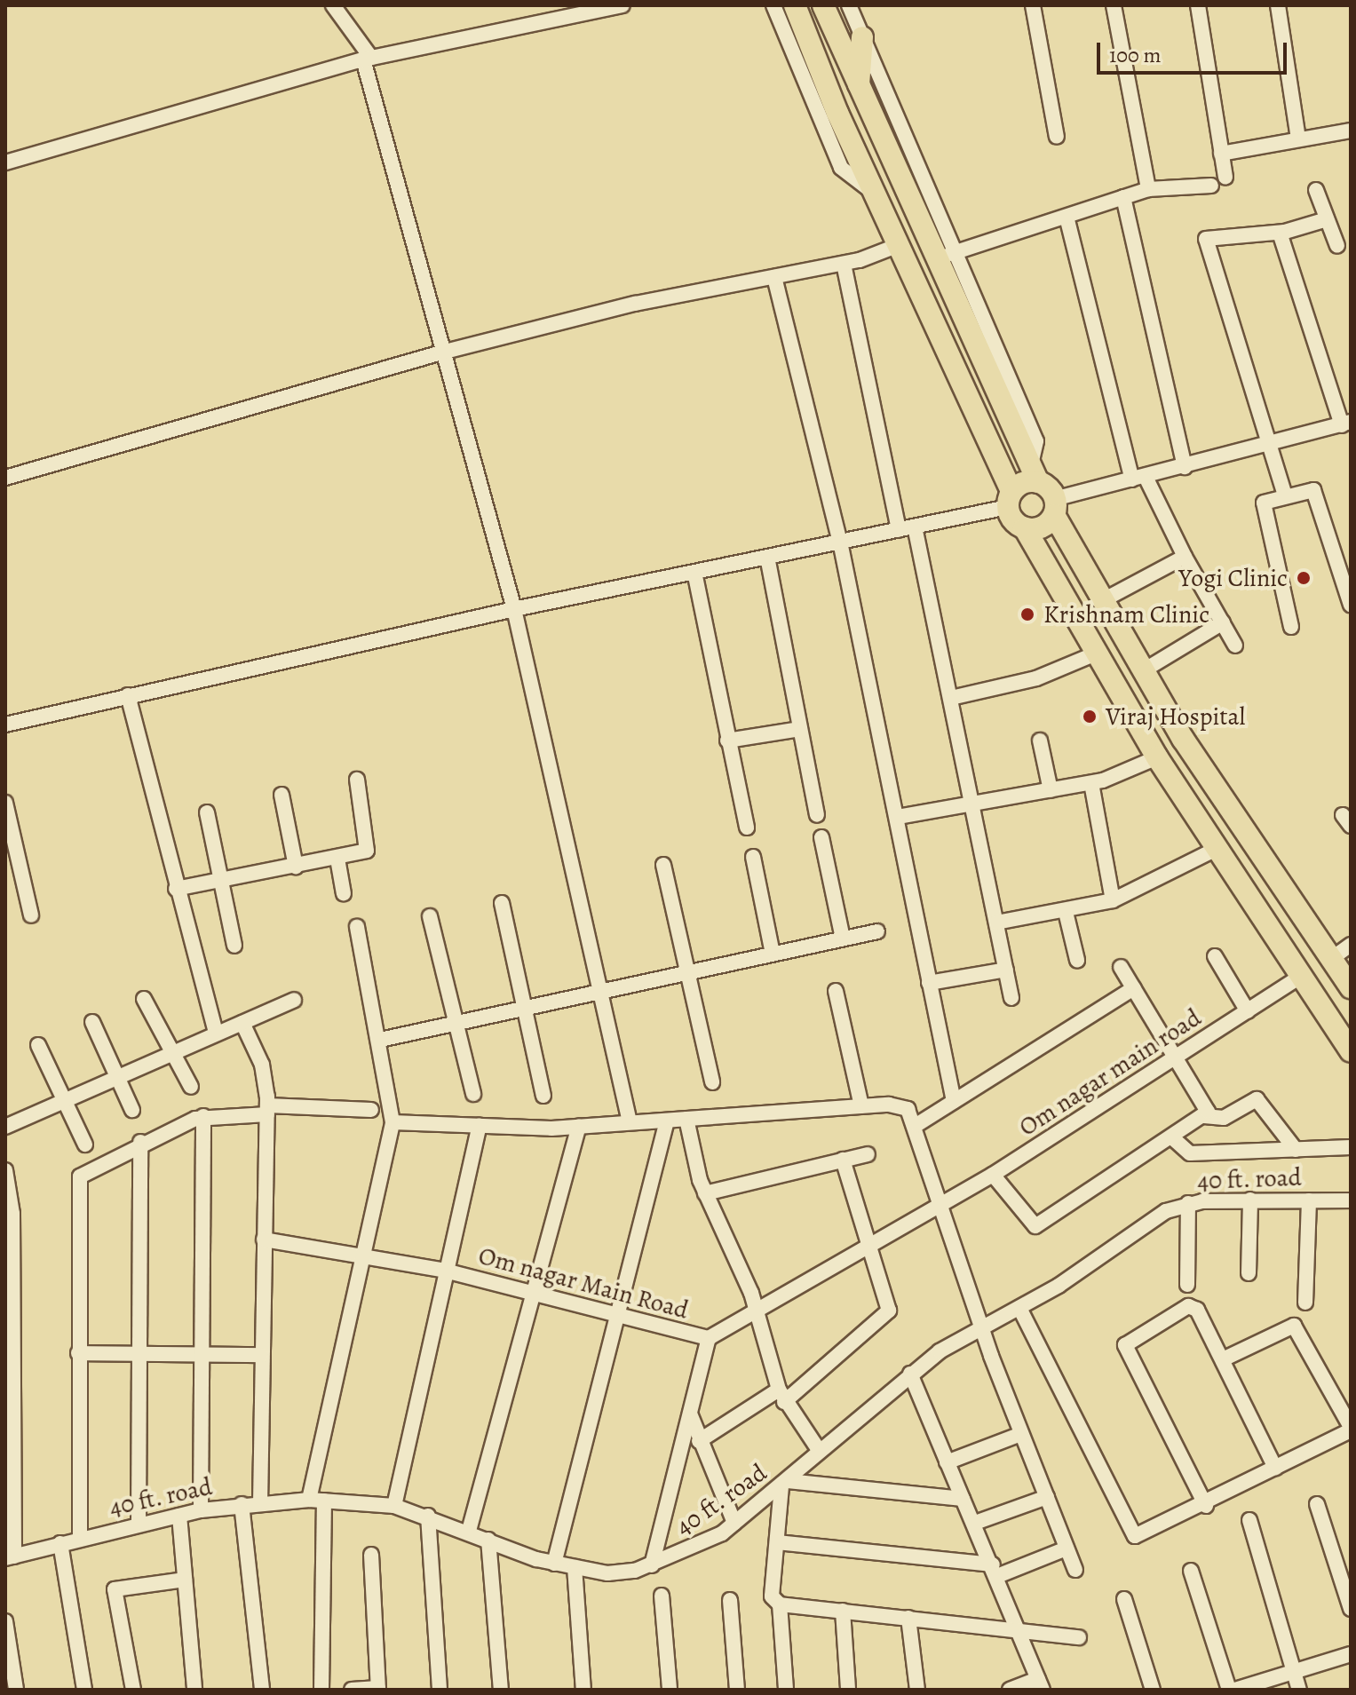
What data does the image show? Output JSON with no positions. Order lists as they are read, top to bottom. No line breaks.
{"streets":{"street":["Om nagar main road","40 ft. road","Om nagar Main Road"]},"crossings":[["Om nagar main road","Om nagar Main Road"]],"places":["Yogi Clinic","Krishnam Clinic","Viraj Hospital"],"scale_bar":"100 m"}
